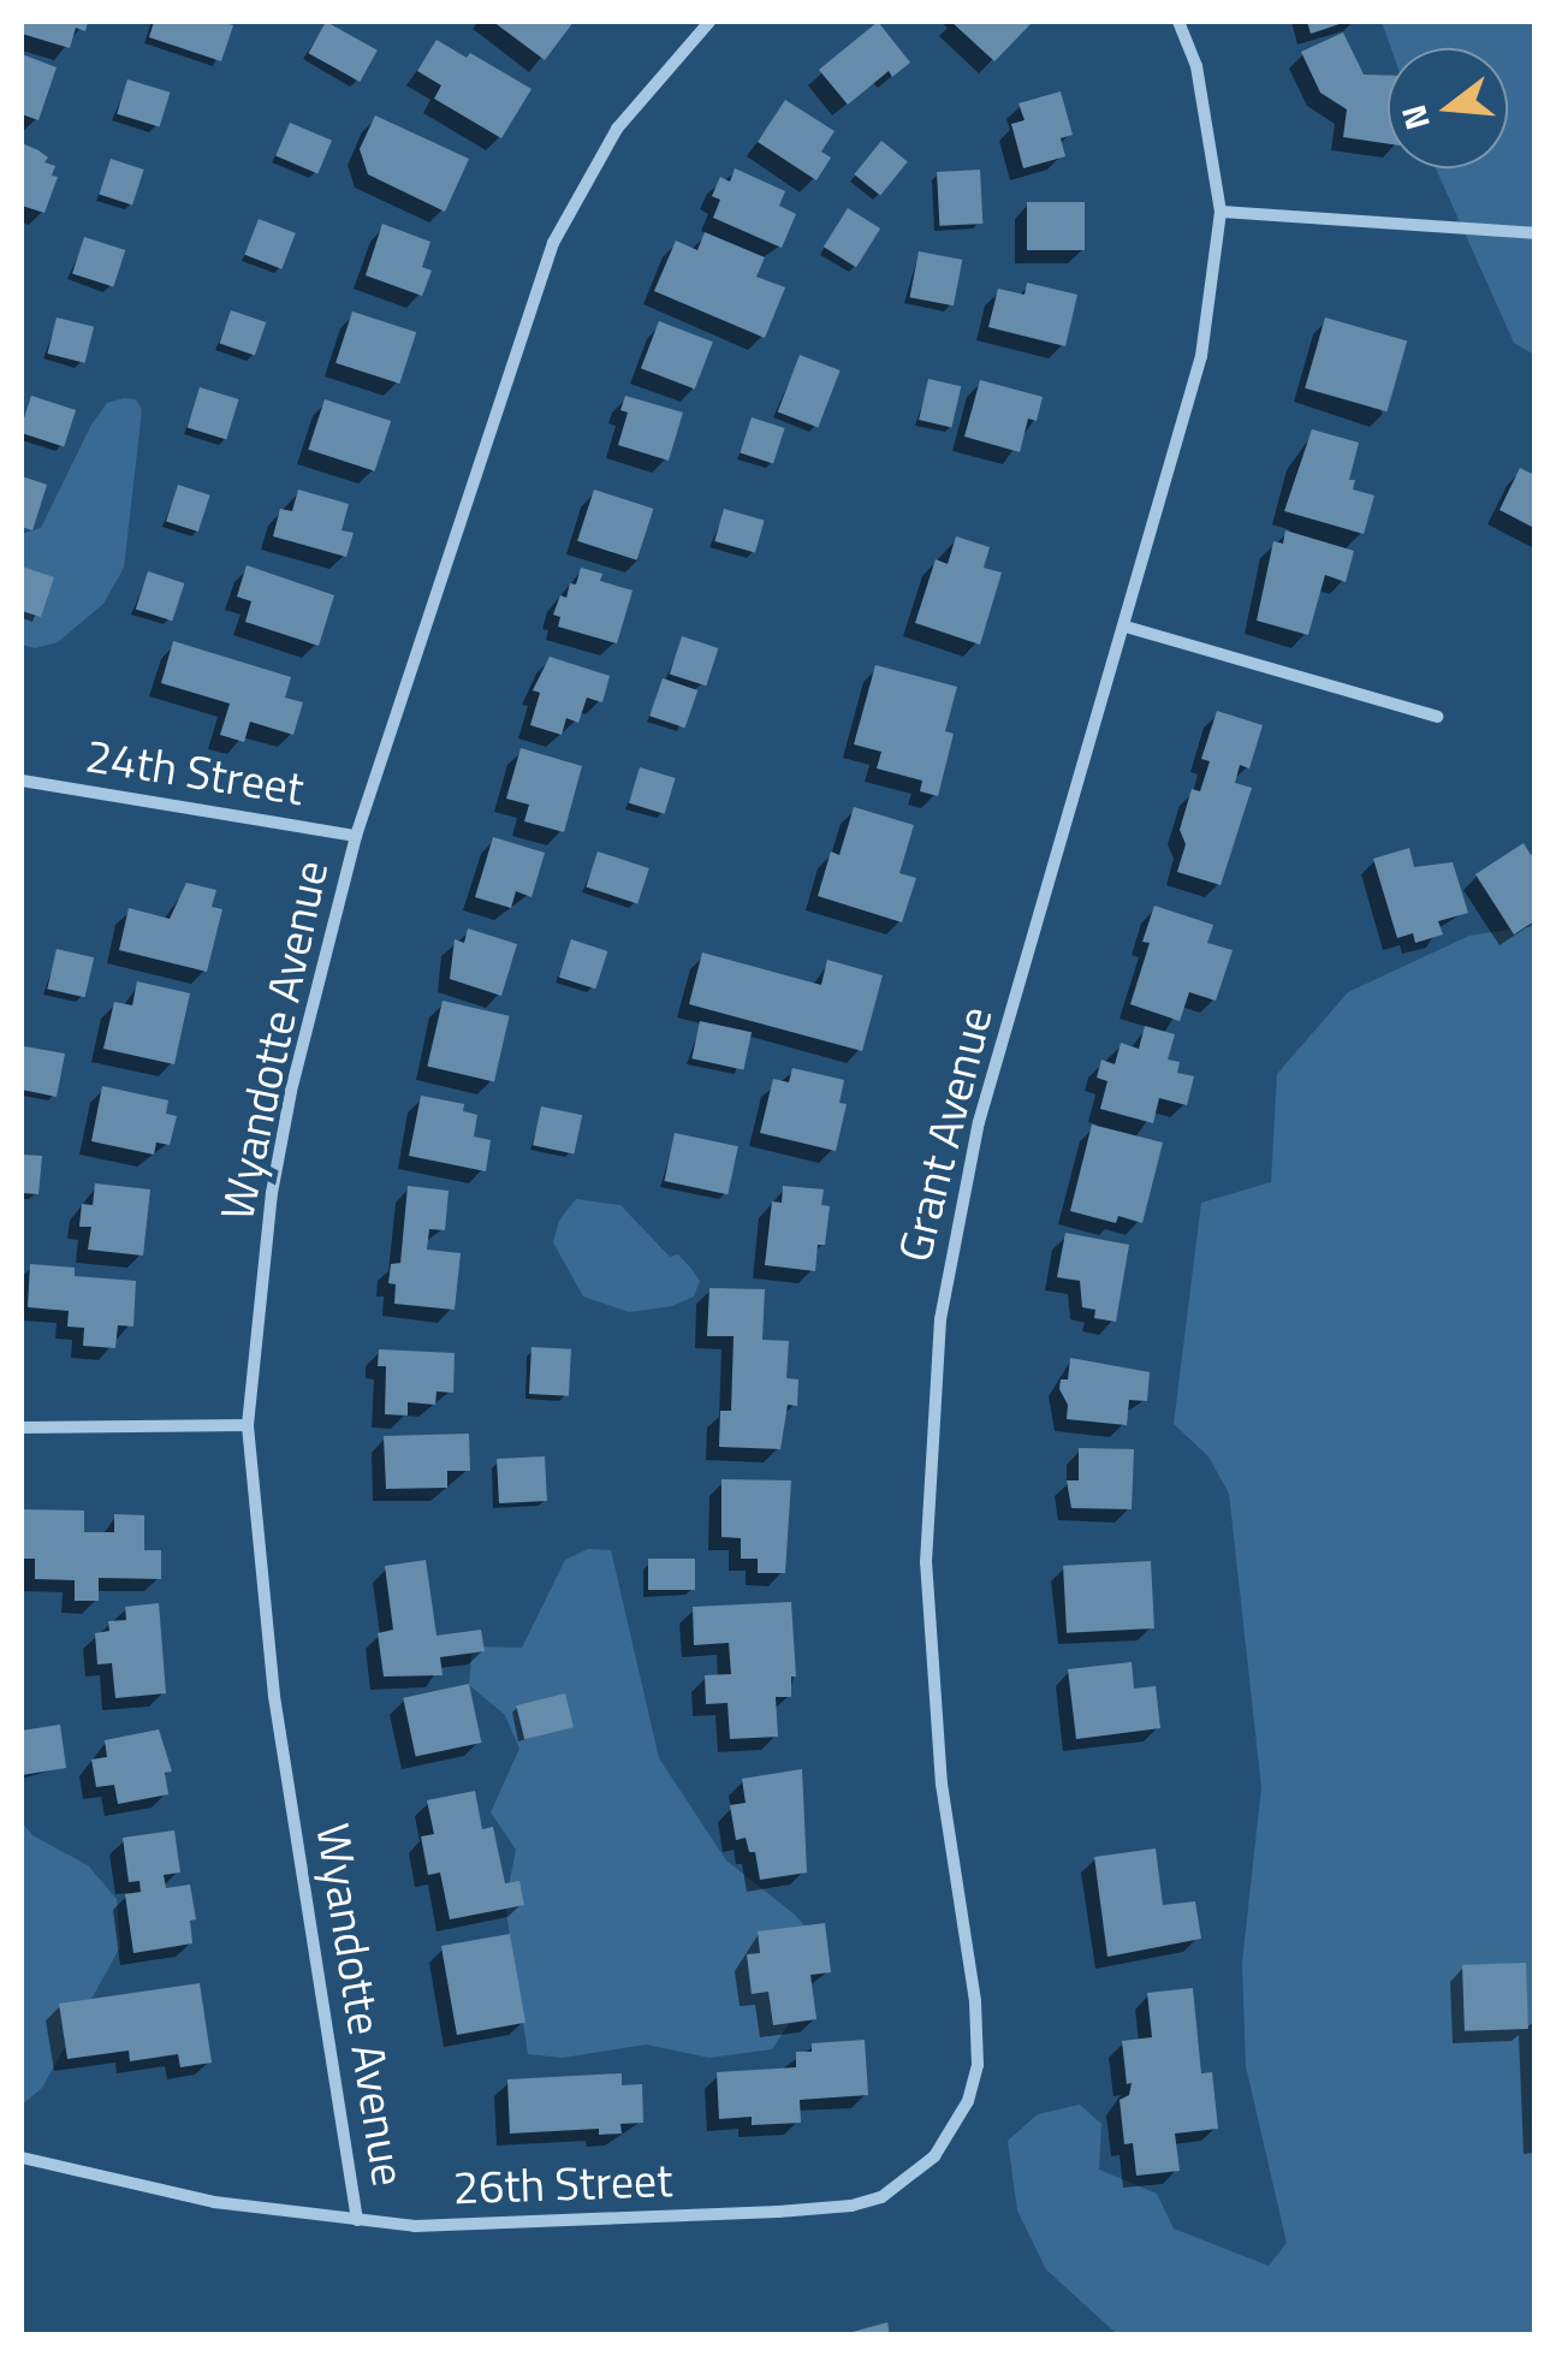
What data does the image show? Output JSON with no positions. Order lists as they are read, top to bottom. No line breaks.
{"streets":{"street":["24th Street","Wyandotte Avenue","Grant Avenue","26th Street"]},"crossings":[["24th Street","Wyandotte Avenue"],["Wyandotte Avenue","26th Street"],["Grant Avenue","26th Street"]],"north":"left"}
